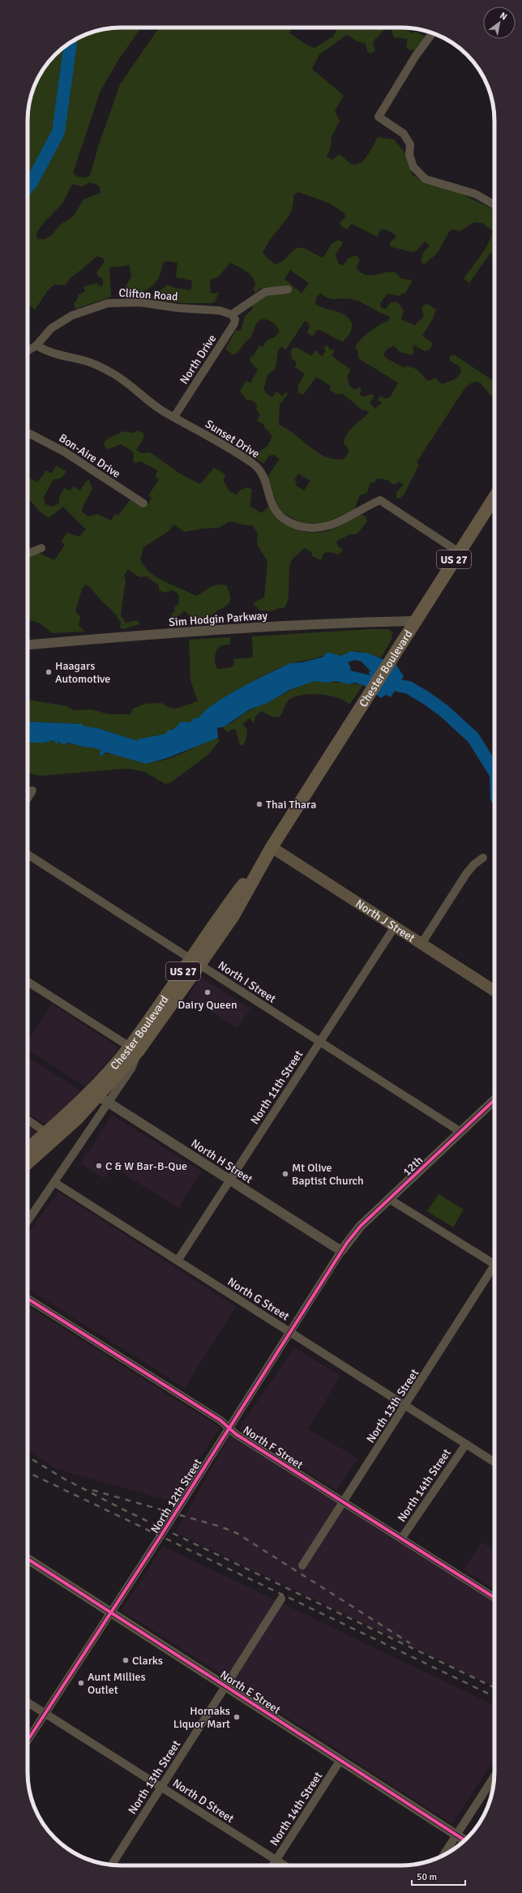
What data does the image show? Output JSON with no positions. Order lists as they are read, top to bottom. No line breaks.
{"streets":{"highway":["US 27","Chester Boulevard"],"main road":["North J Street"],"street":["Clifton Road","North Drive","Sunset Drive","Bon-Aire Drive","Sim Hodgin Parkway","North I Street","North 11th Street","North H Street","12th","North G Street","North 13th Street","North F Street","North 14th Street","North 12th Street","North E Street","North D Street"]},"crossings":[["Clifton Road","North Drive"],["Clifton Road","Sunset Drive"],["North Drive","Sunset Drive"],["Sunset Drive","Chester Boulevard"],["Sim Hodgin Parkway","Chester Boulevard"],["Chester Boulevard","North J Street"],["Chester Boulevard","North I Street"],["Chester Boulevard","North H Street"],["Chester Boulevard","North G Street"],["North J Street","North 11th Street"],["North I Street","North 11th Street"],["North I Street","12th"],["North 11th Street","North H Street"],["North 11th Street","North G Street"],["North H Street","12th"],["North H Street","North 12th Street"],["12th","North 12th Street"],["North G Street","North 13th Street"],["North G Street","North 14th Street"],["North G Street","North 12th Street"],["North 13th Street","North F Street"],["North 13th Street","North E Street"],["North 13th Street","North D Street"],["North F Street","North 14th Street"],["North F Street","North 12th Street"],["North 14th Street","North E Street"],["North 14th Street","North D Street"],["North 12th Street","North E Street"],["North 12th Street","North D Street"]],"places":["Haagars Automotive","Thai Thara","Dairy Queen","C & W Bar-B-Que","Mt Olive Baptist Church","Clarks","Aunt Millies Outlet","Hornaks Liquor Mart"],"scale_bar":"50 m","north":"top right"}
